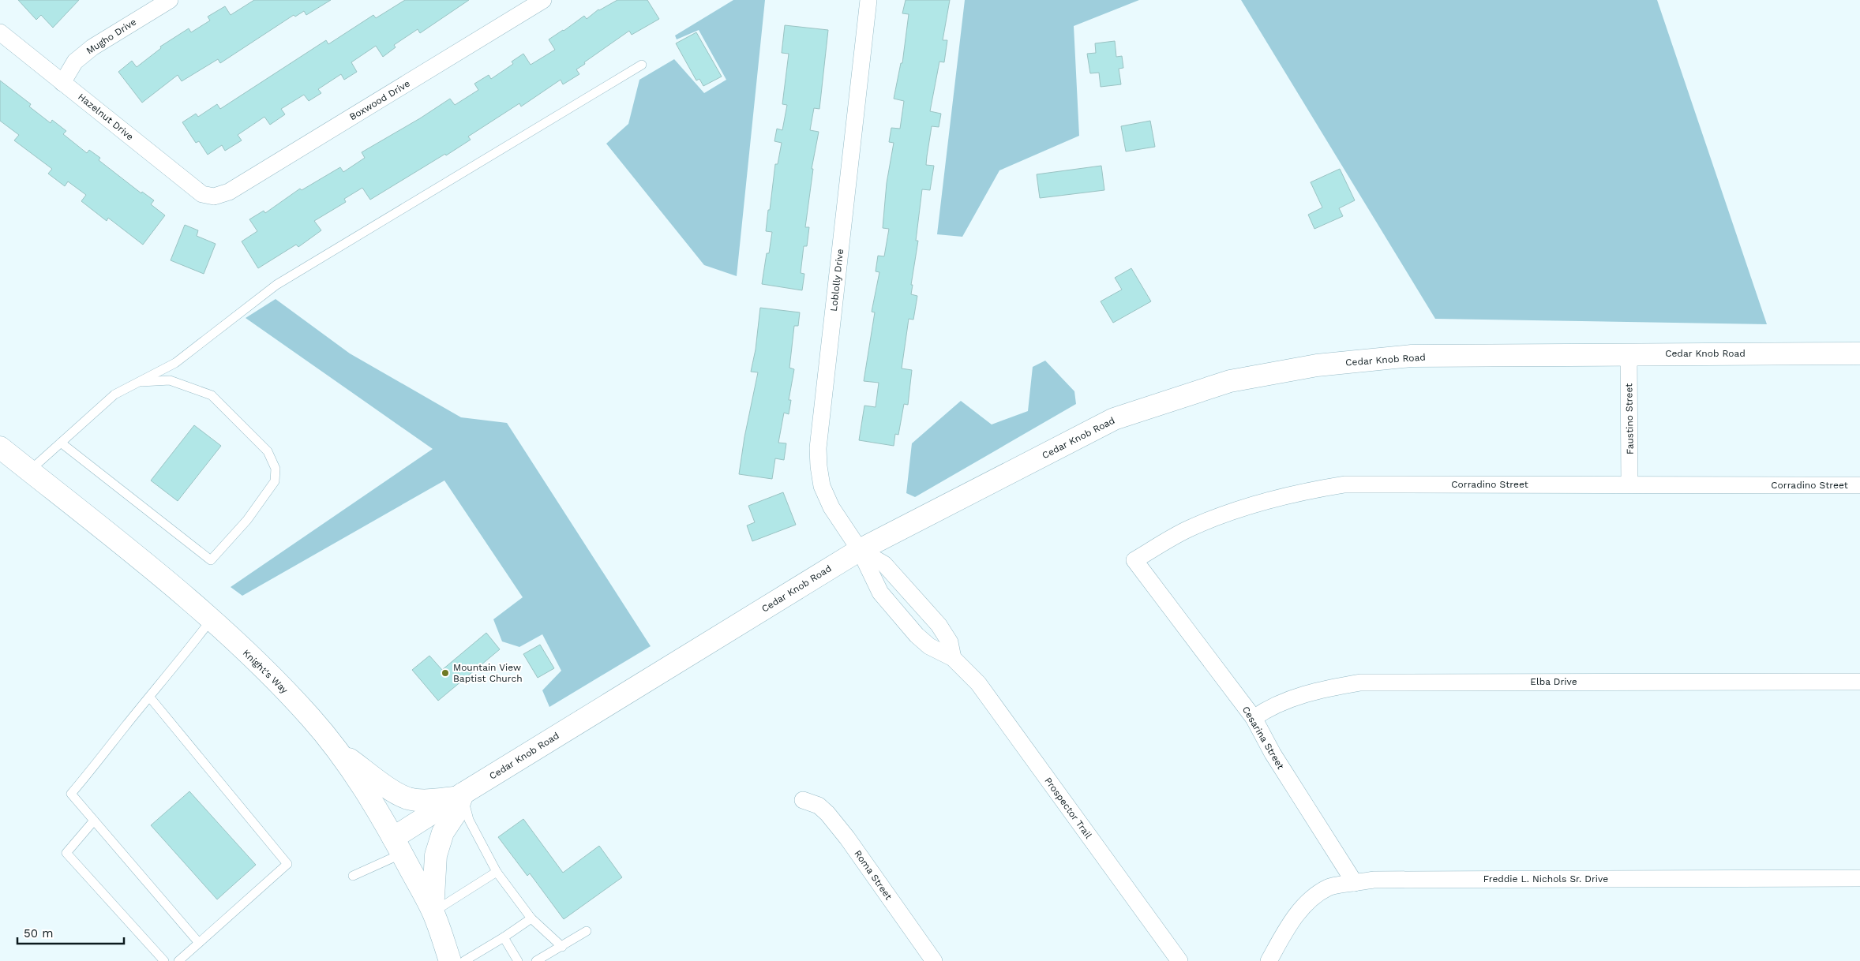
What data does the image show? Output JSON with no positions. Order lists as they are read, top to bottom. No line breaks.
{"streets":{"street":["Mugho Drive","Boxwood Drive","Hazelnut Drive","Loblolly Drive","Cedar Knob Road","Faustino Street","Corradino Street","Knight's Way","Elba Drive","Cesarina Street","Prospector Trail","Roma Street","Freddie L. Nichols Sr. Drive"]},"crossings":[["Mugho Drive","Hazelnut Drive"],["Boxwood Drive","Hazelnut Drive"],["Loblolly Drive","Cedar Knob Road"],["Loblolly Drive","Prospector Trail"],["Cedar Knob Road","Faustino Street"],["Cedar Knob Road","Knight's Way"],["Cedar Knob Road","Prospector Trail"],["Faustino Street","Corradino Street"],["Corradino Street","Cesarina Street"],["Elba Drive","Cesarina Street"],["Cesarina Street","Freddie L. Nichols Sr. Drive"]],"places":["Mountain View Baptist Church"],"scale_bar":"50 m"}
